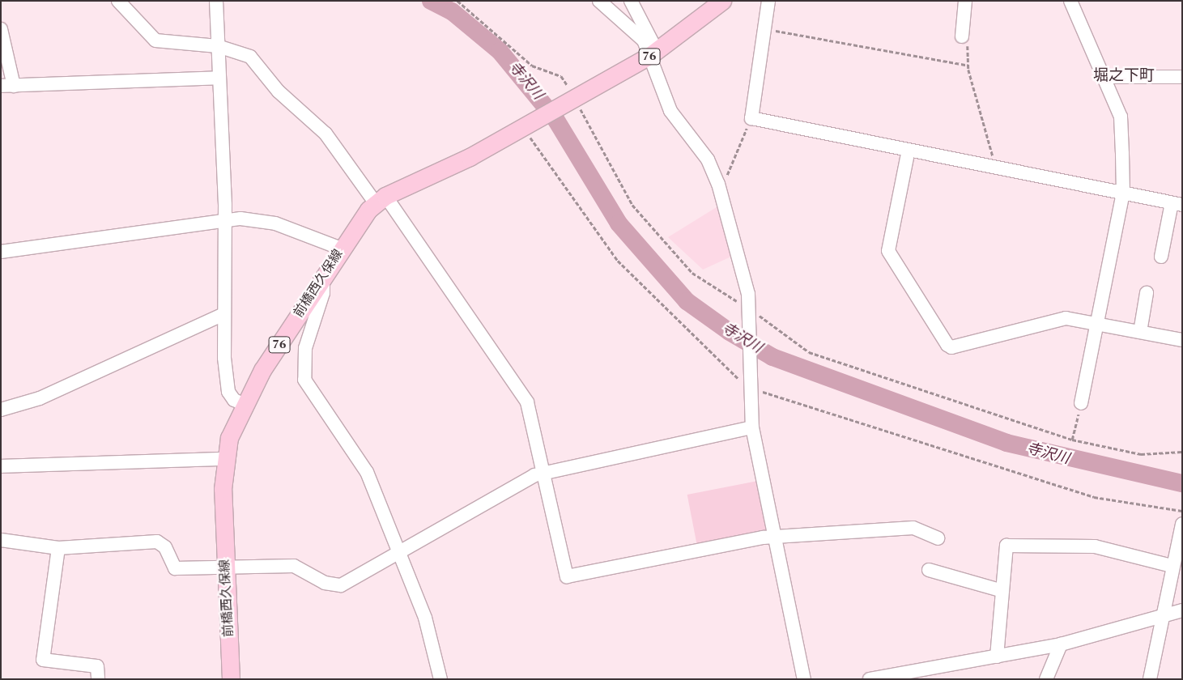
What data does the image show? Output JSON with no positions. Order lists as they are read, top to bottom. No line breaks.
{"streets":{"main road":["76","前橋西久保線"]},"crossings":[["76","前橋西久保線"]],"districts":["堀之下町"],"water":["寺沢川"]}
